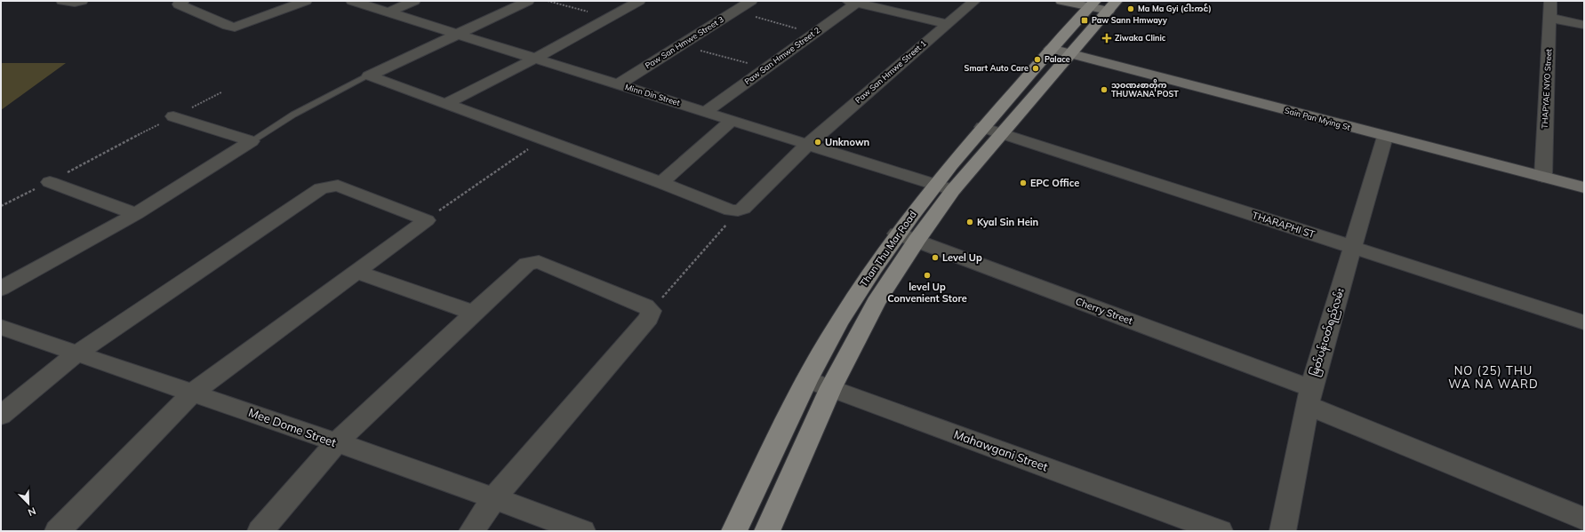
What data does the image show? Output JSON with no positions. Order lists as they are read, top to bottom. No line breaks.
{"streets":{"main road":["Than Thu Mar Road"],"street":["Paw San Hmwe Street 3","Paw San Hmwe Street 2","Paw San Hmwe Street 1","THAPYAE NYO Street","Minn Din Street","Sain Pan Mying St","THARAPHI ST","Cherry Street","မြတ်ပန်းဝတ်ရည်လမ်း","Mee Dome Street","Mahawgani Street"]},"crossings":[["Paw San Hmwe Street 3","Minn Din Street"],["Paw San Hmwe Street 2","Minn Din Street"],["Paw San Hmwe Street 1","Minn Din Street"],["THAPYAE NYO Street","Sain Pan Mying St"],["Minn Din Street","Than Thu Mar Road"],["Sain Pan Mying St","Than Thu Mar Road"],["Sain Pan Mying St","မြတ်ပန်းဝတ်ရည်လမ်း"],["THARAPHI ST","Than Thu Mar Road"],["THARAPHI ST","မြတ်ပန်းဝတ်ရည်လမ်း"],["Than Thu Mar Road","Cherry Street"],["Than Thu Mar Road","Mahawgani Street"],["Cherry Street","မြတ်ပန်းဝတ်ရည်လမ်း"]],"districts":["NO (25) THU WA NA WARD"],"places":{"other":["Ma Ma Gyi (ငါးကင်)","Palace","Smart Auto Care","သုဝဏၧစာတိုက္ THUWANA POST","Unknown","EPC Office","Kyal Sin Hein","Level Up","level Up Convenient Store"],"transit":["Paw Sann Hmwayy"],"health":["Ziwaka Clinic"]},"north":"bottom right"}
